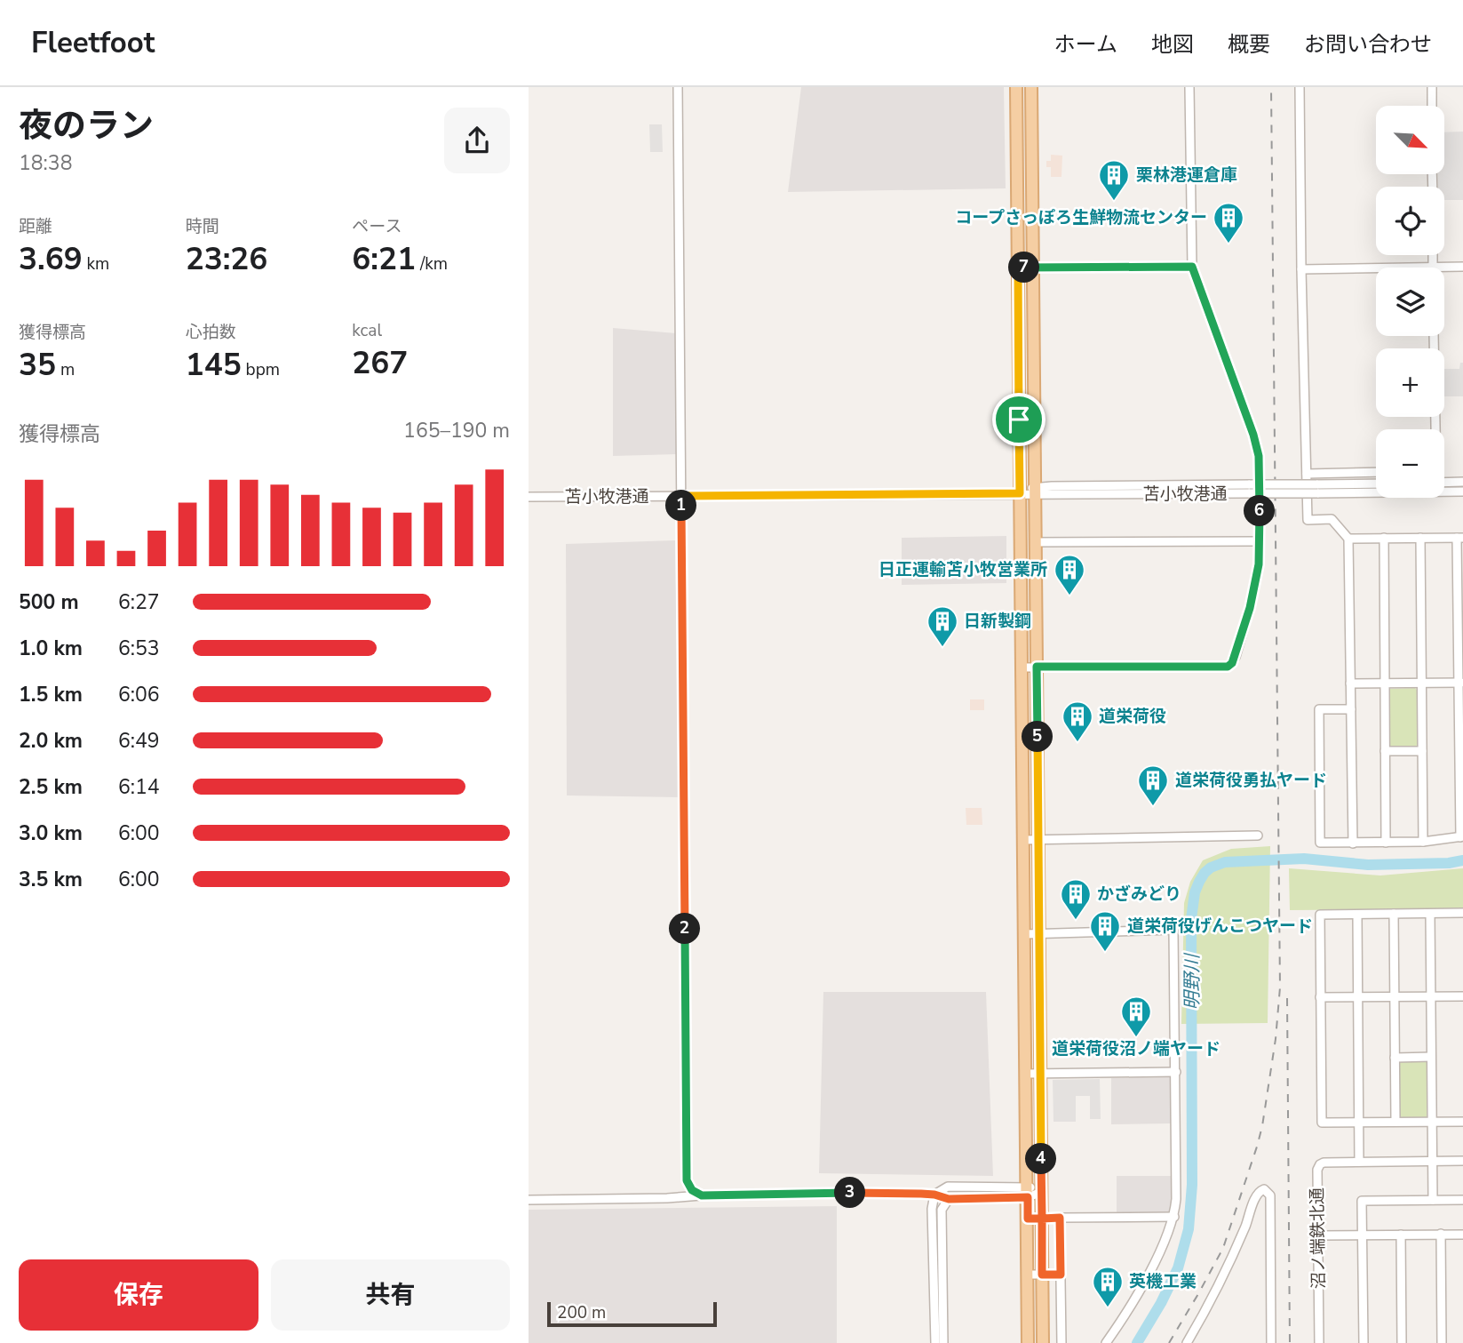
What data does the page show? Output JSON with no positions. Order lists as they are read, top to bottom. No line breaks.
{"streets":{"street":["苫小牧港通","沼ノ端鉄北通"]},"water":["明野川"],"places":{"building":["栗林港運倉庫","コープさっぽろ生鮮物流センター","日正運輸苫小牧営業所","日新製鋼","道栄荷役","道栄荷役勇払ヤード","かざみどり","道栄荷役げんこつヤード","道栄荷役沼ノ端ヤード","英機工業"]},"scale_bar":"200 m","north":"bottom right","page":{"header":"Fleetfoot","nav":["ホーム","地図","概要","お問い合わせ"],"heading":["夜のラン","18:38"],"map_buttons":["+","−"],"stats":[["距離","3.69 km"],["時間","23:26"],["ペース","6:21 /km"],["獲得標高","35 m"],["心拍数","145 bpm"],["kcal","267"]],"pins":["7","1","6","5","2","4","3"],"chart":["獲得標高","165–190 m"],"list":[{"name":"500 m","note":"6:27"},{"name":"1.0 km","note":"6:53"},{"name":"1.5 km","note":"6:06"},{"name":"2.0 km","note":"6:49"},{"name":"2.5 km","note":"6:14"},{"name":"3.0 km","note":"6:00"},{"name":"3.5 km","note":"6:00"}],"buttons":["保存","共有"],"scale":"200 m"}}
